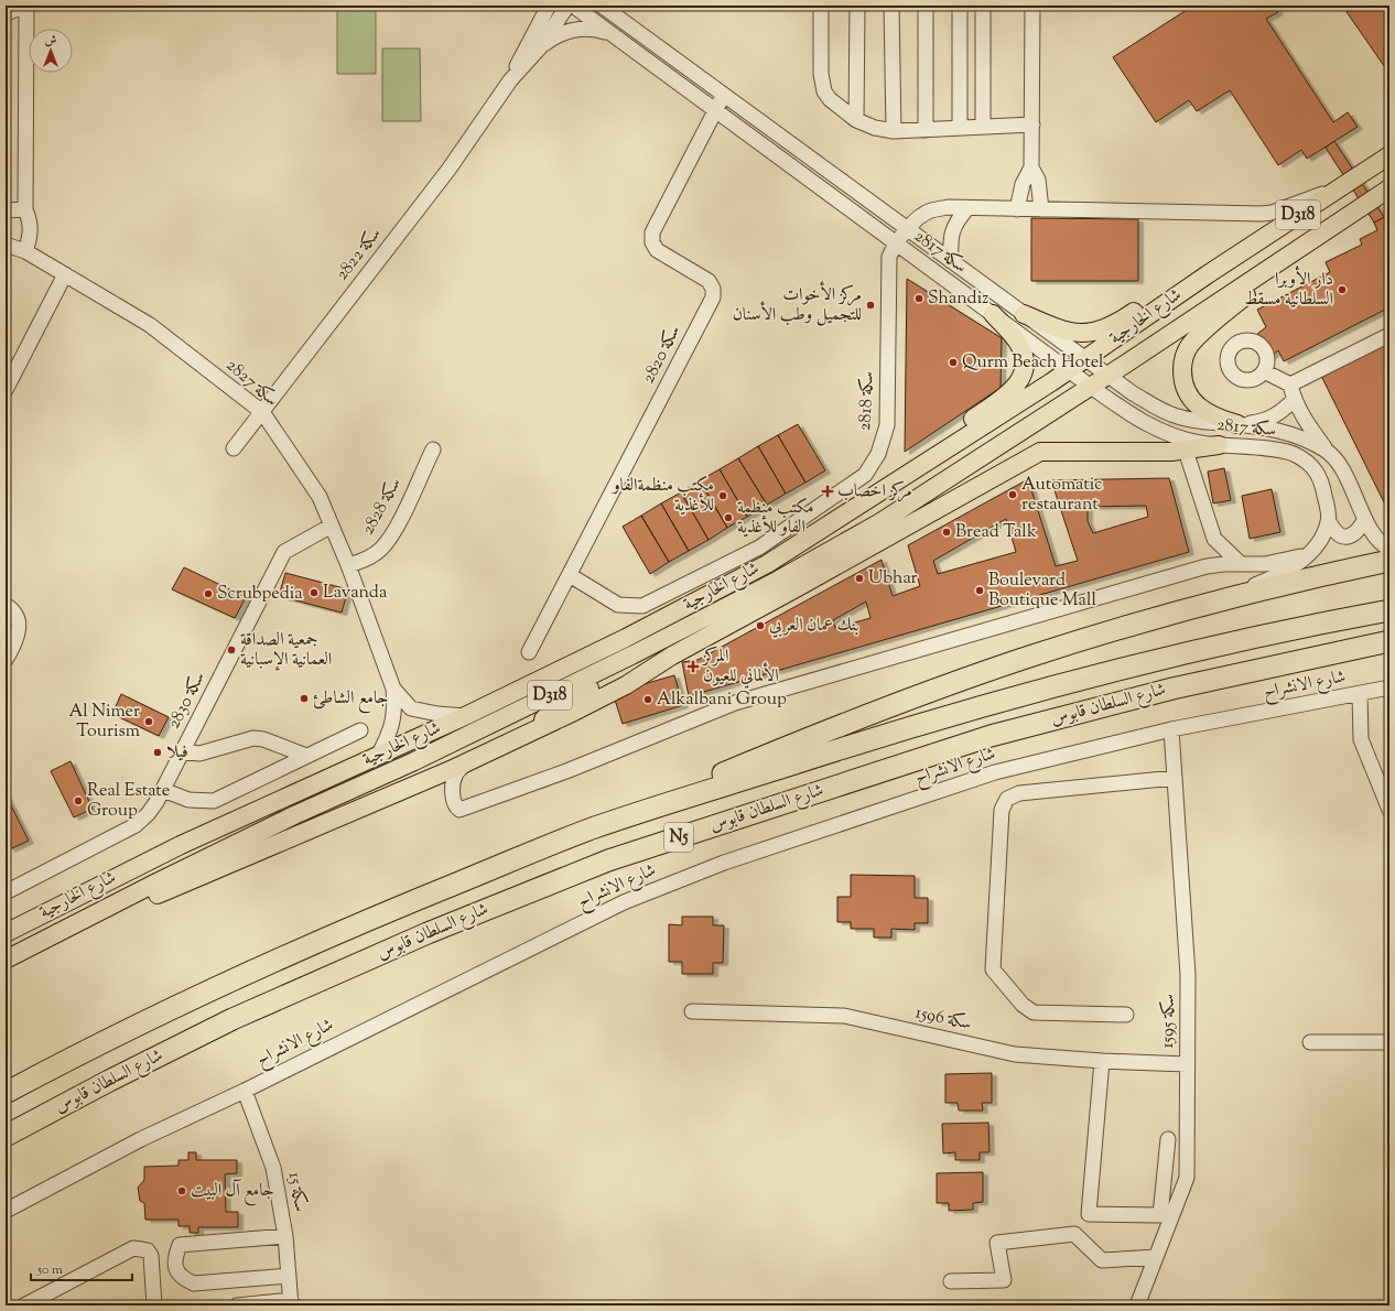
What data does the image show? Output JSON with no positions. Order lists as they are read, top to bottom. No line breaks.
{"streets":{"highway":["شارع السلطان قابوس","N5"],"main road":["D318","شارع الخارجية"],"street":["سكة 2817","سكة 2822","سكة 2820","سكة 2827","سكة 2818","سكة 2828","شارع الانشراح","سكة 2830","سكة 1596","سكة 1595","سكة 15"]},"crossings":[["سكة 2817","شارع الخارجية"],["سكة 2817","سكة 2820"],["سكة 2817","سكة 2818"],["سكة 2822","سكة 2827"],["شارع الخارجية","سكة 2827"],["شارع الخارجية","سكة 2818"],["سكة 2820","سكة 2818"],["سكة 2827","سكة 2828"],["سكة 2827","سكة 2830"],["شارع الانشراح","سكة 1595"],["شارع الانشراح","سكة 15"],["سكة 1596","سكة 1595"]],"places":{"other":["دار الأوبرا السلطانية مسقط","Shandiz","مركز الأخوات للتجميل وطب الأسنان","Qurm Beach Hotel","Automatic restaurant","مكتب منظمةالفاو للأغذية","مكتب منظمة الفاو للأغذية","Bread Talk","Ubhar","Boulevard Boutique Mall","Lavanda","Scrubpedia","بنك عمان العربي","جمعية الصداقة العمانية الإسبانية","جامع الشاطئ","Alkalbani Group","Al Nimer Tourism","فيلا","Real Estate Group","جامع آل البيت"],"health":["مركز اخصاب","المركز الألماني للعيون"]},"scale_bar":"50 m","north":"top"}
